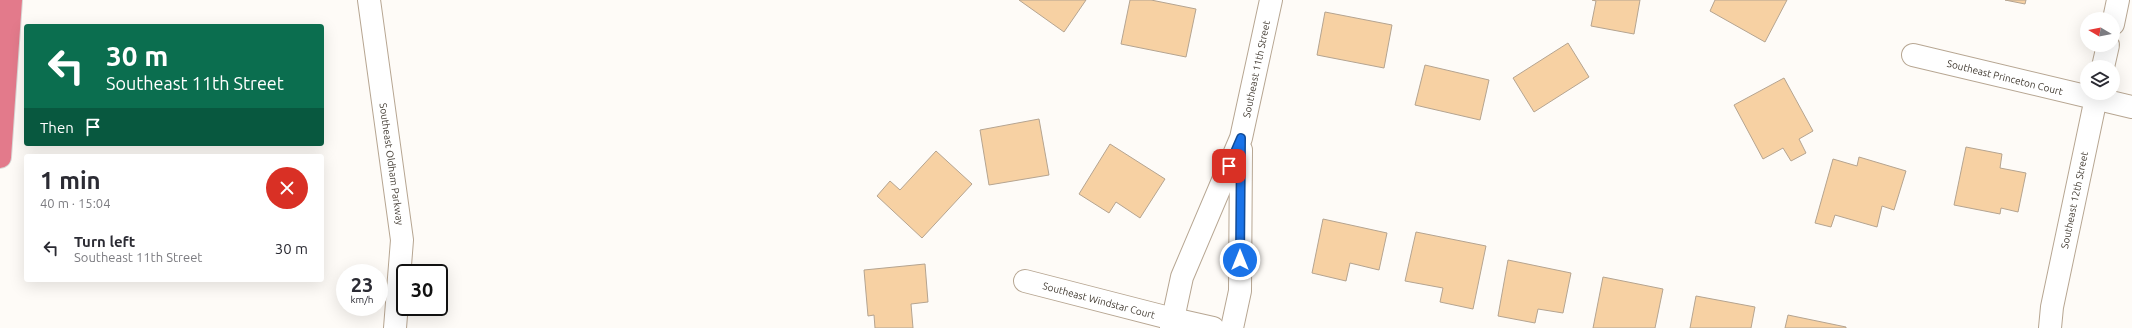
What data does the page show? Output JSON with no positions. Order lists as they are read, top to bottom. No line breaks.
{"streets":{"street":["Southeast 11th Street","Southeast Princeton Court","Southeast Oldham Parkway","Southeast 12th Street","Southeast Windstar Court"]},"crossings":[["Southeast 11th Street","Southeast Windstar Court"]],"north":"left","page":{"turn":["30 m","Southeast 11th Street"],"then":"Then","heading":["1 min","40 m · 15:04"],"list":[{"name":"Turn left","note":"Southeast 11th Street","value":"30 m"}],"speed":"23 km/h","limit":"30"}}
